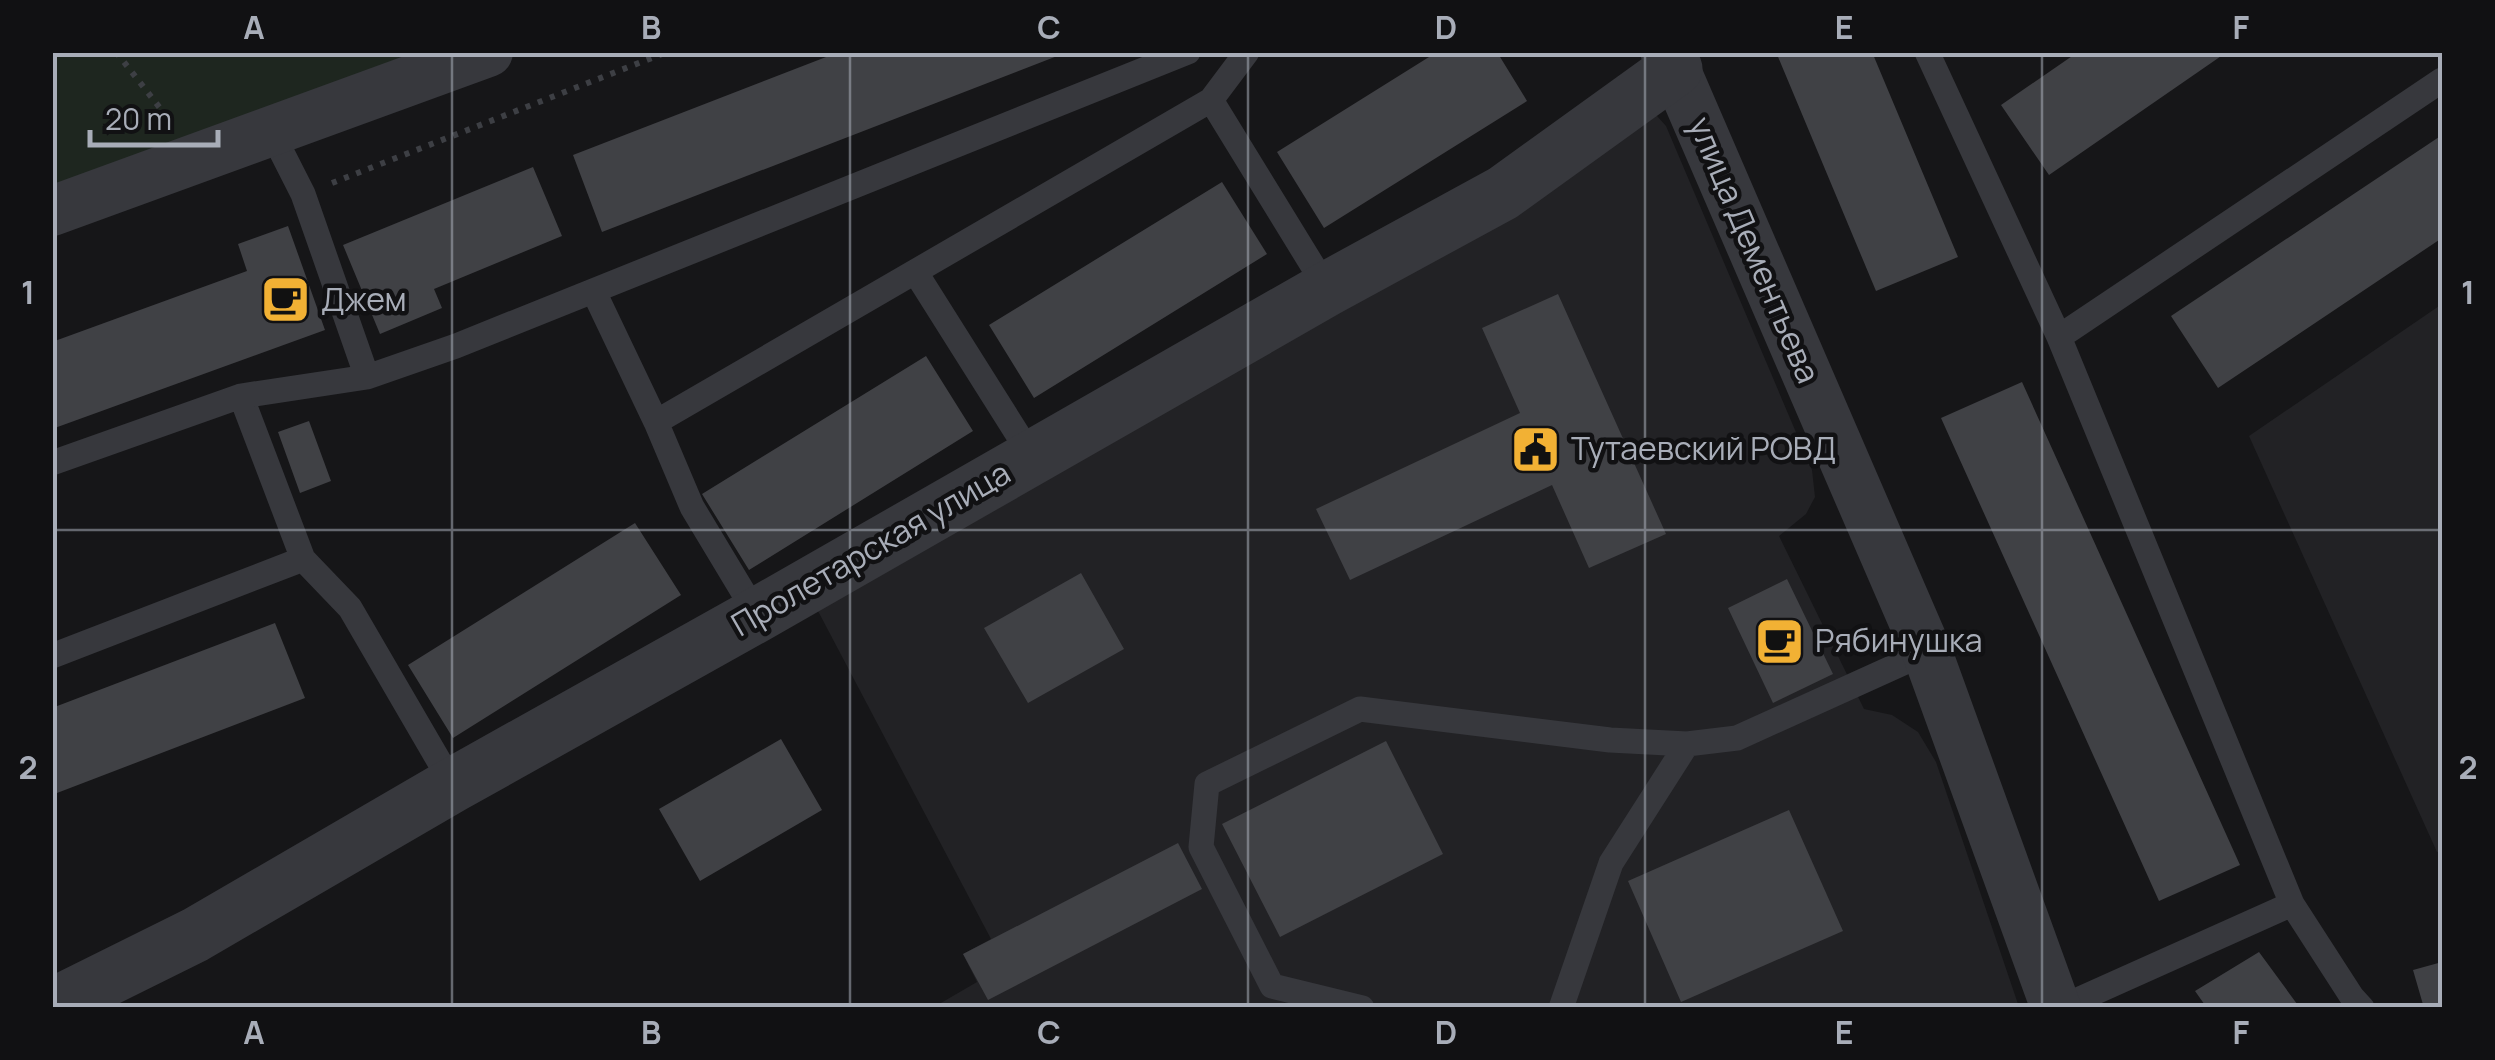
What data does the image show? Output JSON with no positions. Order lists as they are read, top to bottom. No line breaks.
{"streets":{"street":["улица Дементьева","Пролетарская улица"]},"crossings":[["улица Дементьева","Пролетарская улица"]],"places":{"cafe":["Джем","Рябинушка"],"public building":["Тутаевский РОВД"]},"scale_bar":"20 m","grid":{"columns":["A","B","C","D","E","F"],"rows":["1","2"]}}
